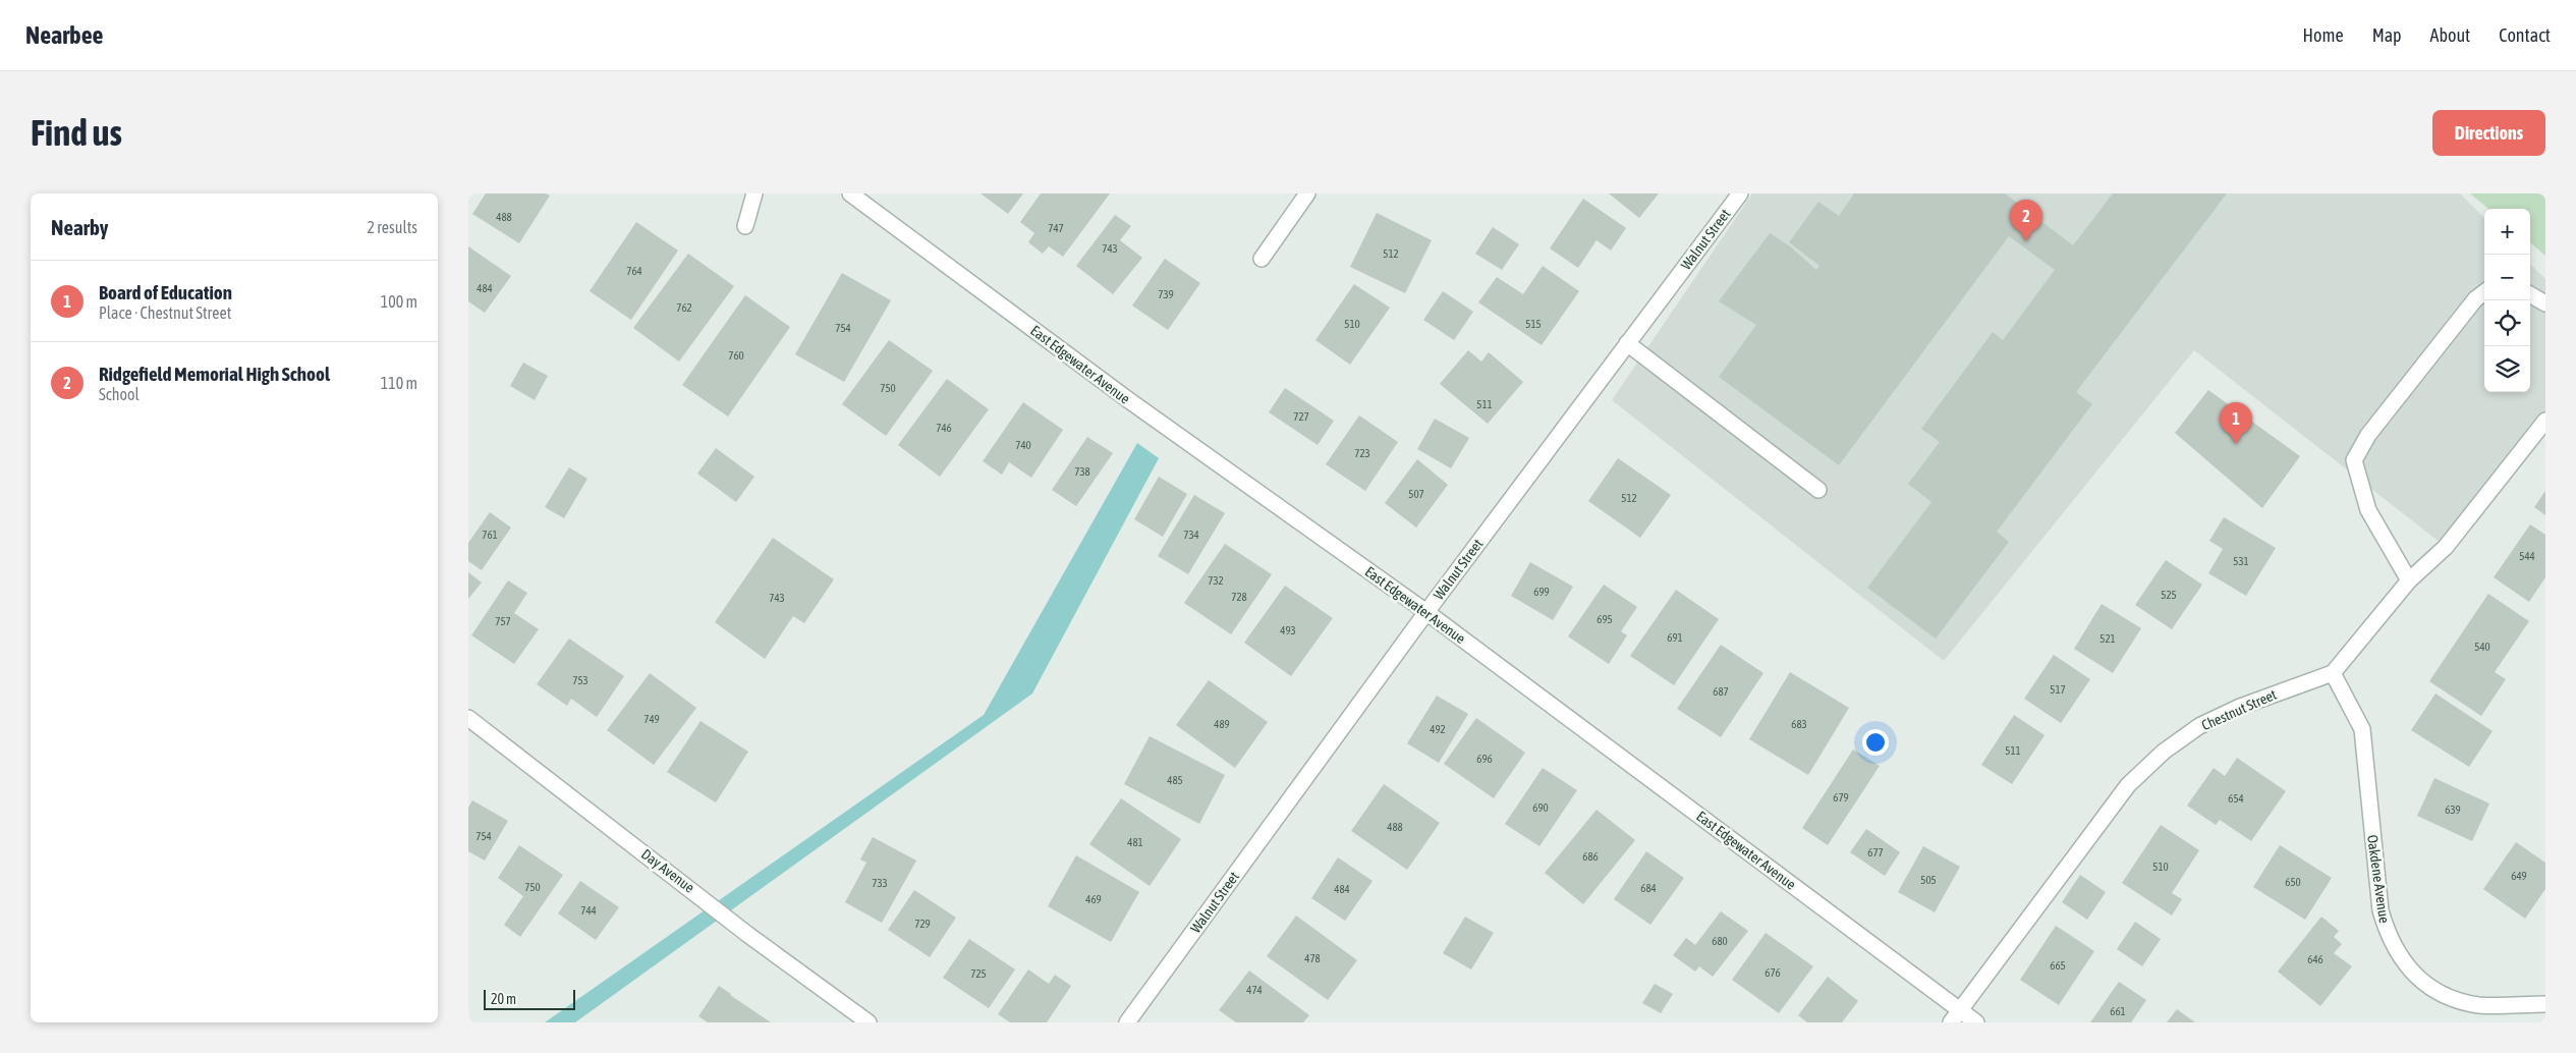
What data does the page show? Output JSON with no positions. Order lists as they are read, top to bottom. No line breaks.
{"streets":{"street":["Walnut Street","East Edgewater Avenue","Chestnut Street","Day Avenue","Oakdene Avenue"]},"crossings":[["Walnut Street","East Edgewater Avenue"],["East Edgewater Avenue","Chestnut Street"],["Chestnut Street","Oakdene Avenue"]],"house_numbers":["488","747","743","512","764","484","739","762","510","515","754","760","750","511","727","746","740","723","738","507","512","761","734","544","531","732","699","525","728","743","695","757","493","691","521","540","753","517","687","749","489","683","492","511","696","485","679","654","690","639","488","754","481","677","686","510","649","505","650","733","750","684","484","469","744","729","680","478","646","665","676","725","474","661"],"scale_bar":"20 m","page":{"header":"Nearbee","nav":["Home","Map","About","Contact"],"buttons":"Directions","title":"Find us","heading":["Nearby","2 results"],"pins":["2","1"],"map_buttons":["+","−"],"list":[{"mark":"1","name":"Board of Education","note":"Place · Chestnut Street","value":"100 m"},{"mark":"2","name":"Ridgefield Memorial High School","note":"School","value":"110 m"}],"scale":"20 m"}}
